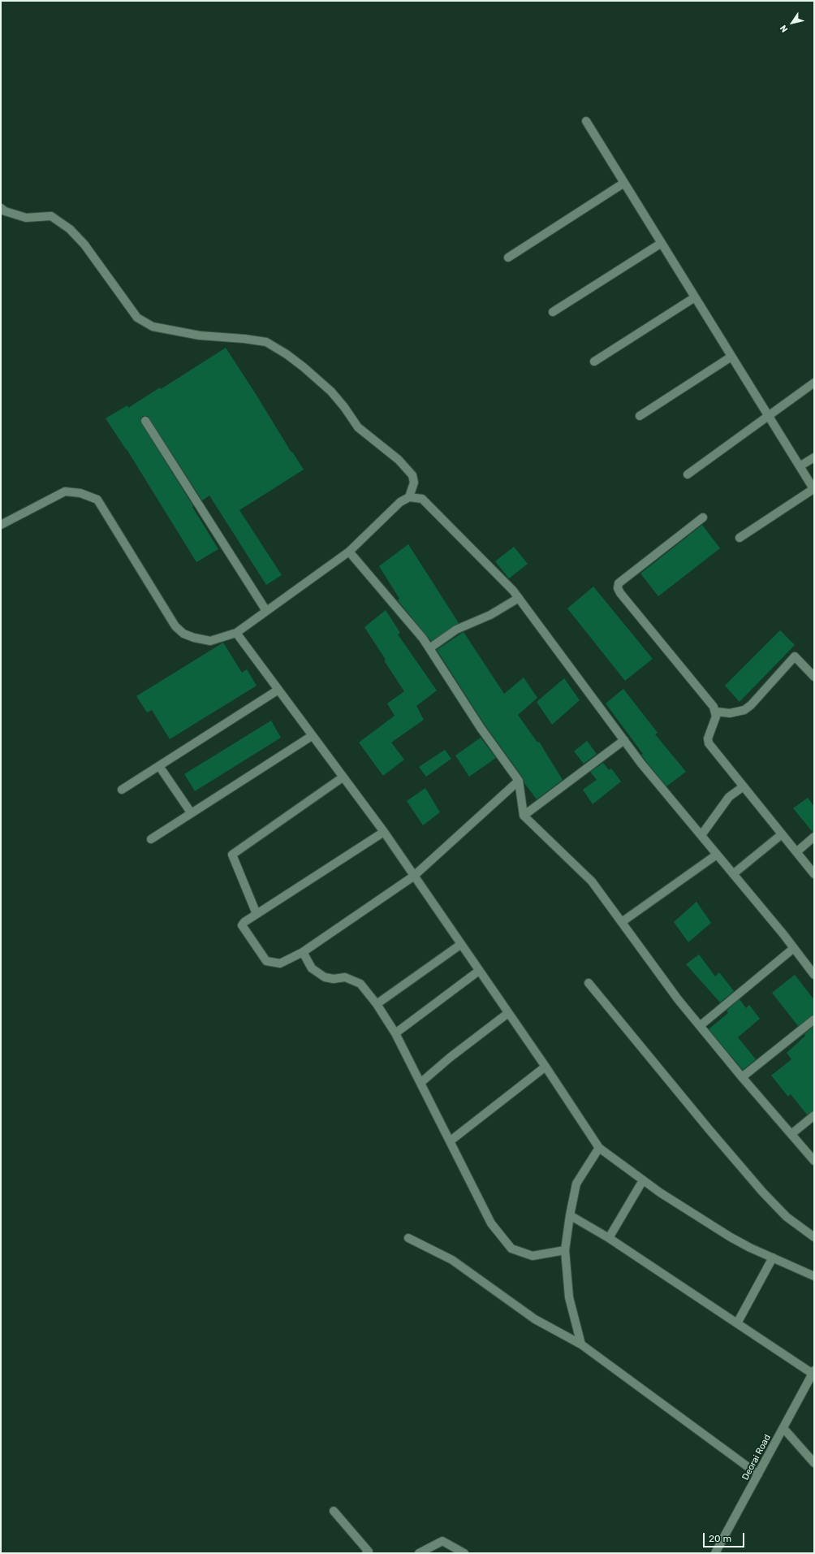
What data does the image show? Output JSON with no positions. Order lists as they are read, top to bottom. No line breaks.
{"streets":{"street":["Deorai Road"]},"scale_bar":"20 m","north":"bottom left"}
